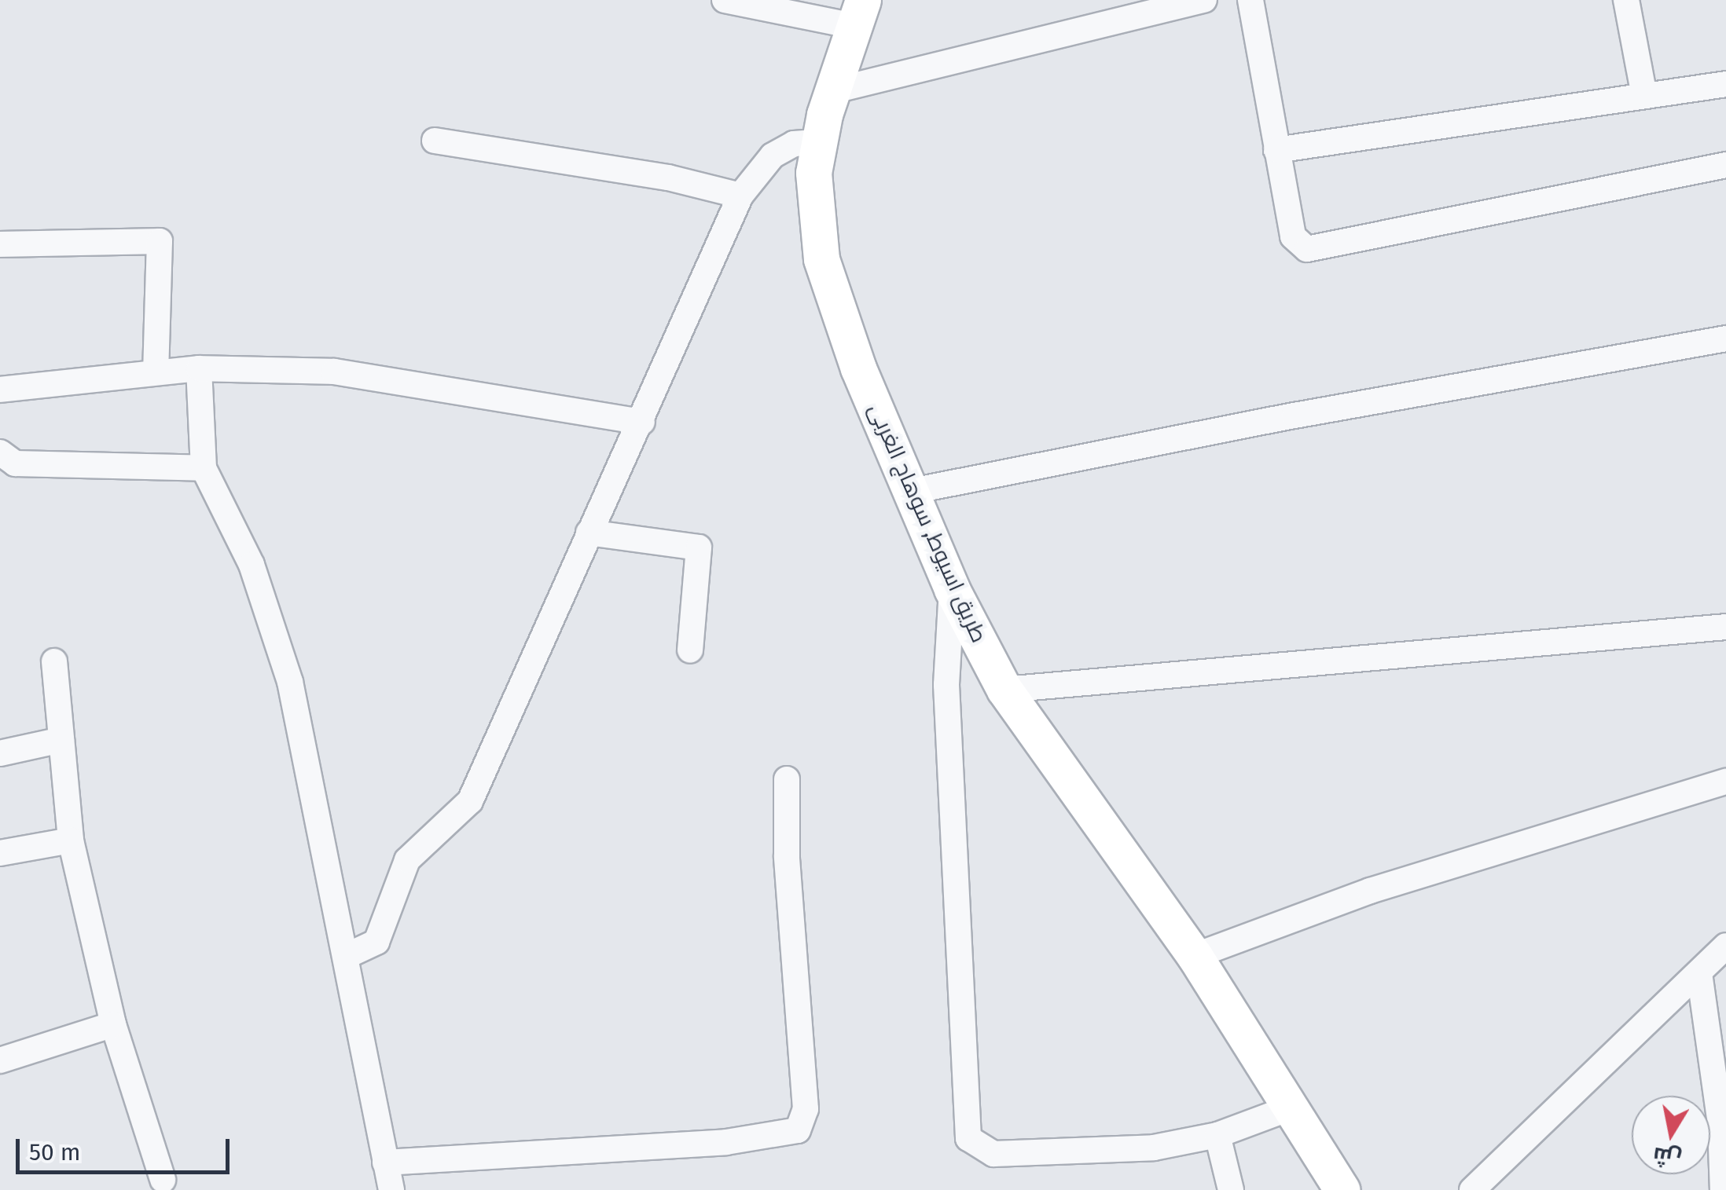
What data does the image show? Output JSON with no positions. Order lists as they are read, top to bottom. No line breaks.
{"streets":{"main road":["طريق اسيوط, سوهاج الغربى"]},"scale_bar":"50 m","north":"bottom"}
